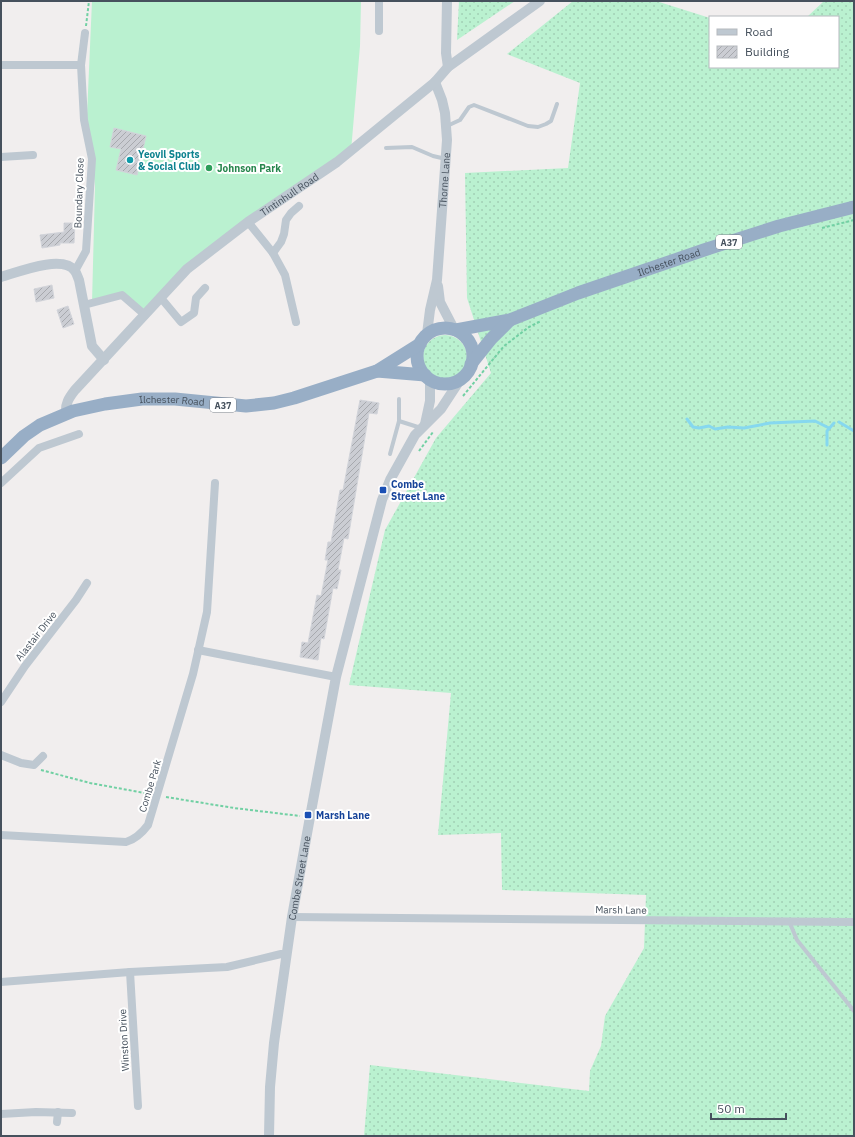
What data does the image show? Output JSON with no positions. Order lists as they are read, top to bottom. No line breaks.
{"streets":{"highway":["A37","Ilchester Road"],"street":["Thorne Lane","Boundary Close","Tintinhull Road","Alastair Drive","Combe Park","Combe Street Lane","Marsh Lane","Winston Drive"]},"crossings":[["Thorne Lane","Tintinhull Road"],["Thorne Lane","A37"],["Thorne Lane","Ilchester Road"],["Thorne Lane","Combe Street Lane"],["Tintinhull Road","Ilchester Road"],["A37","Ilchester Road"],["A37","Combe Street Lane"],["Ilchester Road","Combe Street Lane"],["Combe Street Lane","Marsh Lane"]],"places":{"other":["Yeovil Sports & Social Club","Johnson Park"],"transit":["Combe Street Lane","Marsh Lane"]},"legend":["Road","Building"],"scale_bar":"50 m"}
